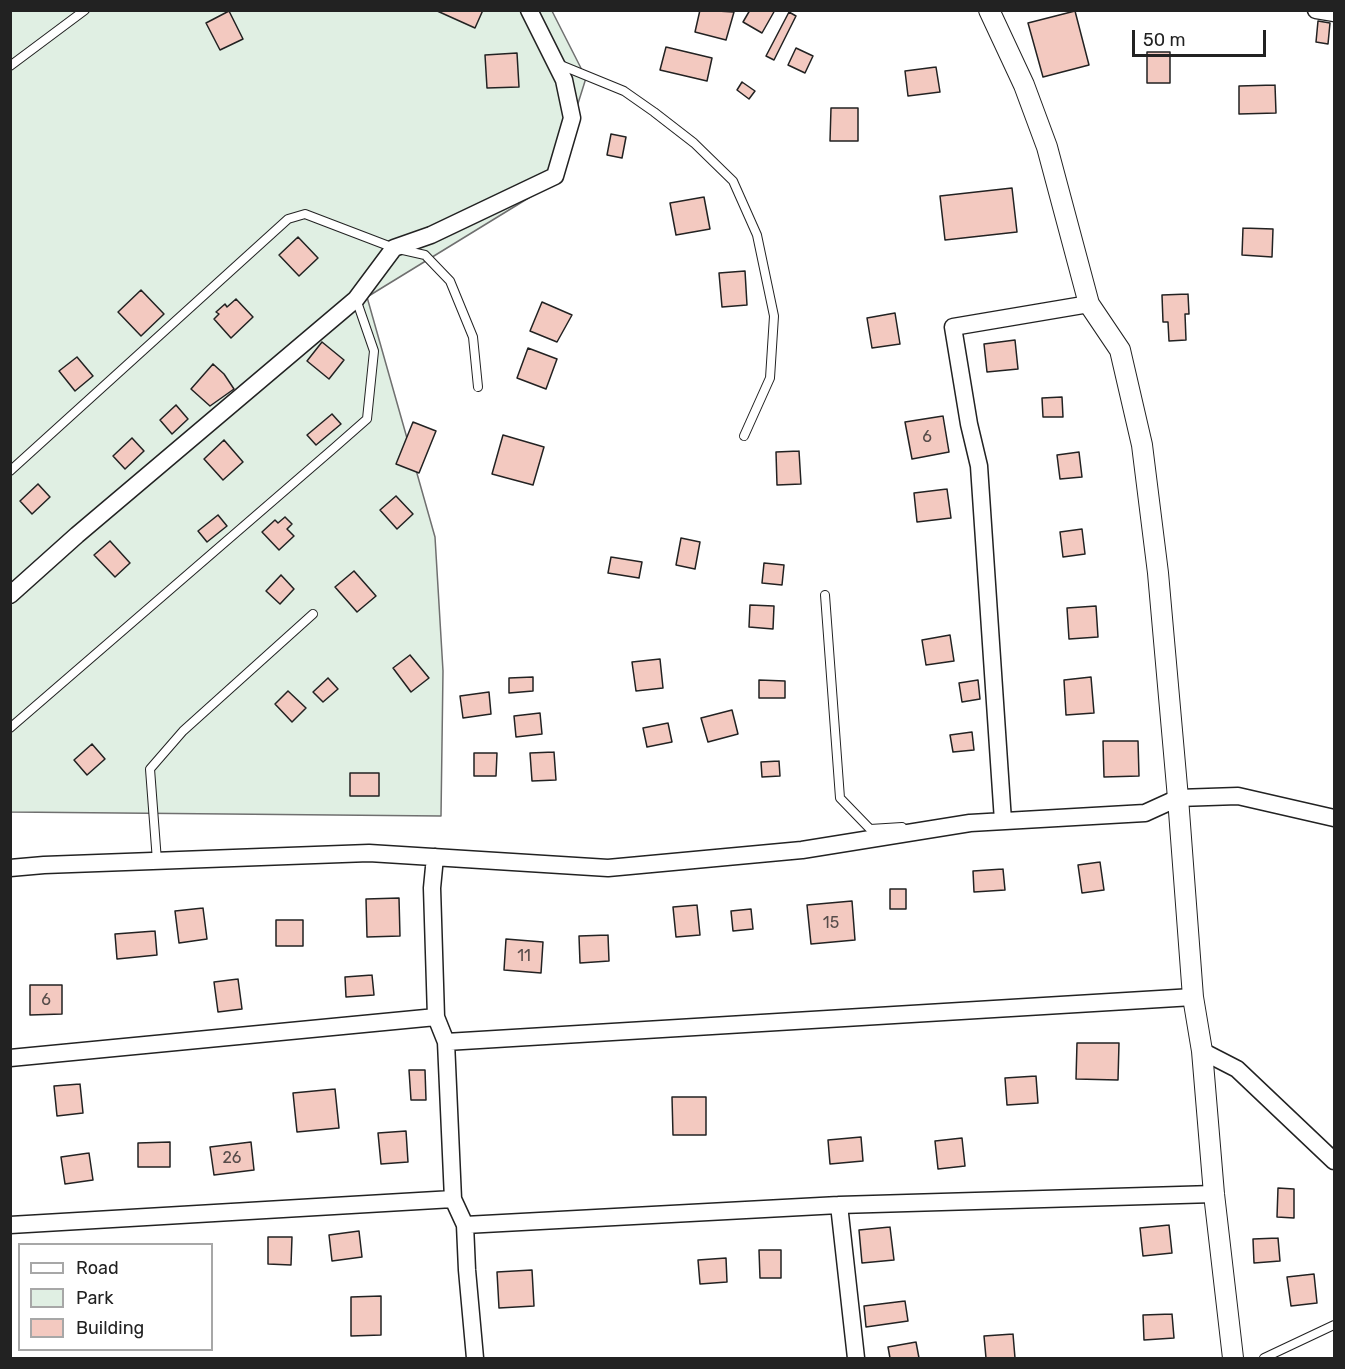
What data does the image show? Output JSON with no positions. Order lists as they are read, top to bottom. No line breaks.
{"house_numbers":["6","15","11","6","26"],"legend":["Road","Park","Building"],"scale_bar":"50 m"}
